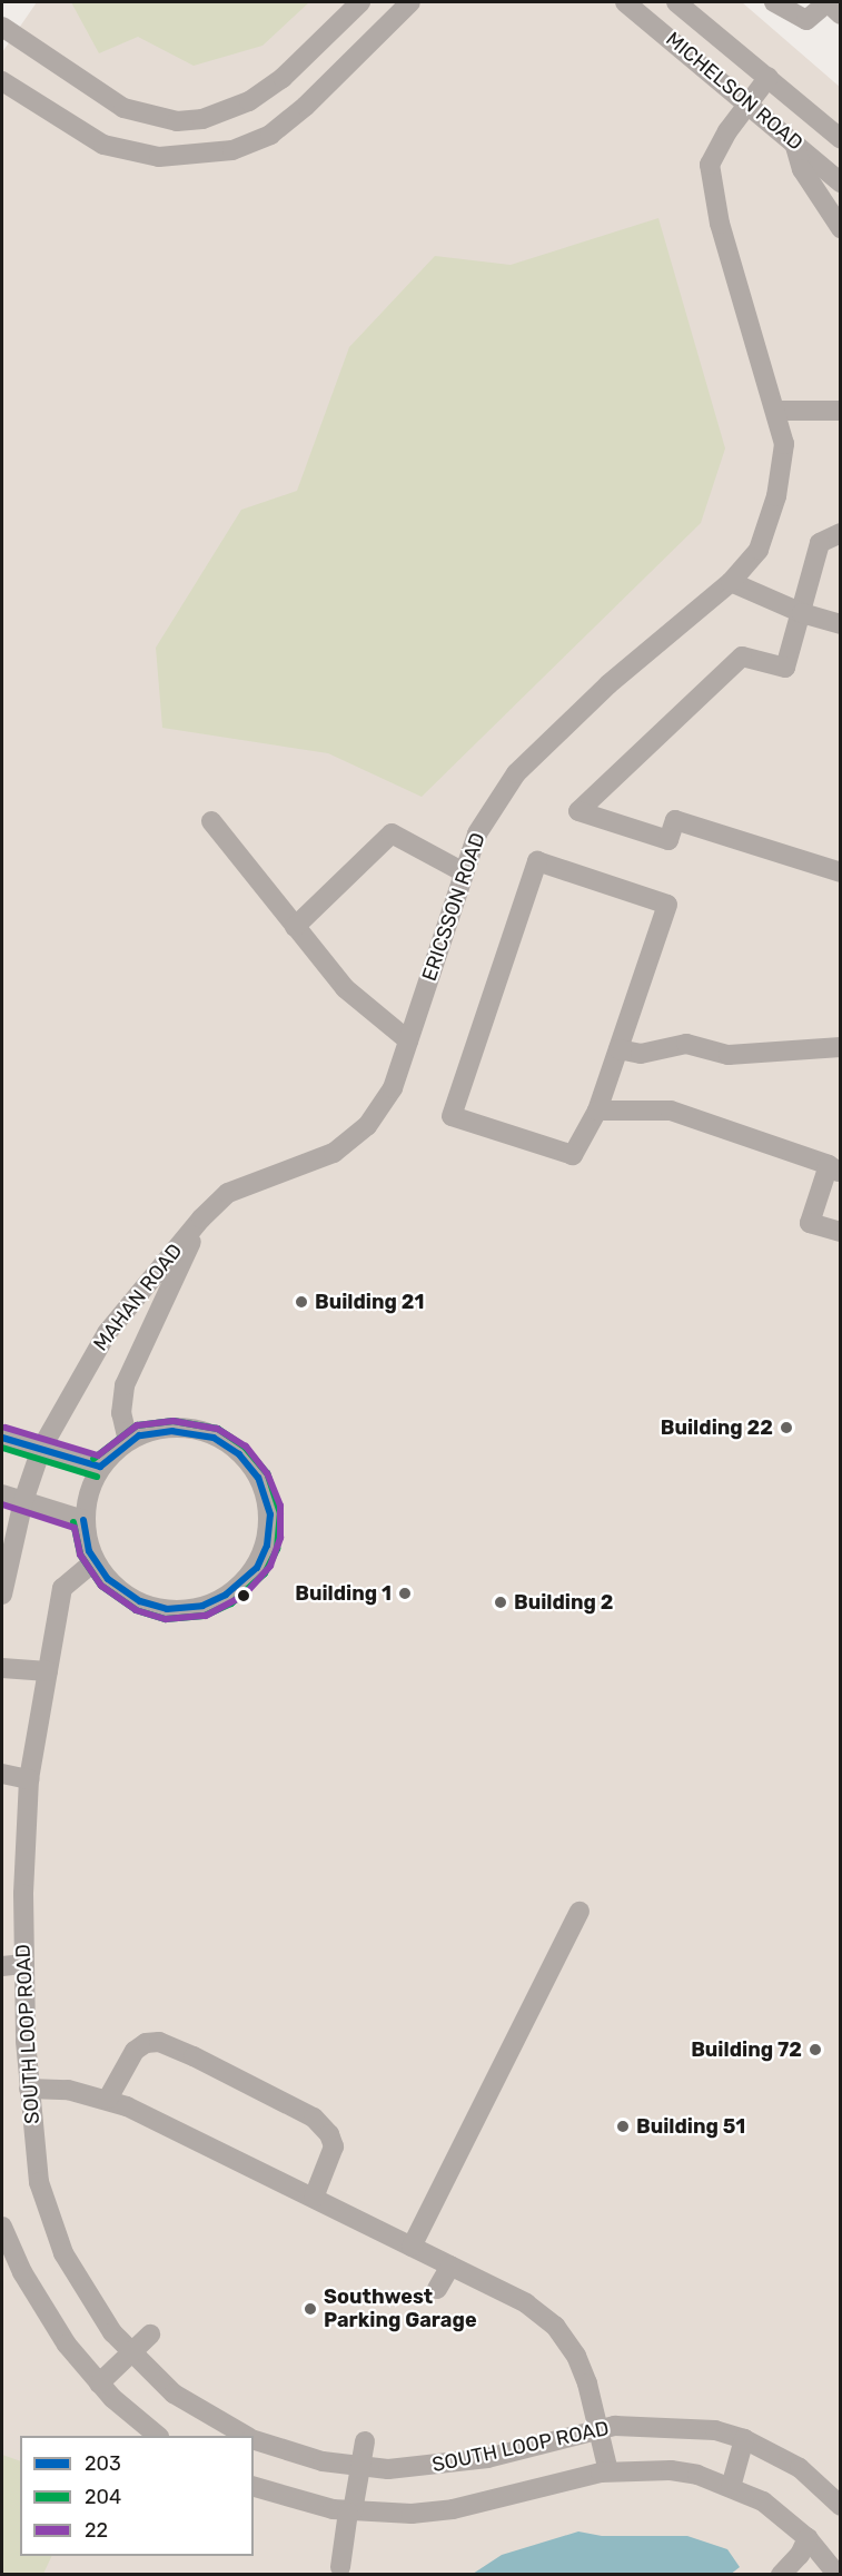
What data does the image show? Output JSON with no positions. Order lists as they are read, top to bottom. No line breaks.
{"streets":{"street":["MICHELSON ROAD","ERICSSON ROAD","MAHAN ROAD","SOUTH LOOP ROAD"]},"crossings":[["MICHELSON ROAD","ERICSSON ROAD"],["ERICSSON ROAD","MAHAN ROAD"],["MAHAN ROAD","SOUTH LOOP ROAD"]],"places":["Building 21","Building 22","Building 1","Building 2","Building 72","Building 51","Southwest Parking Garage"],"lines":["transit line 204","transit line 22","transit line 203"],"legend":["203","204","22"]}
